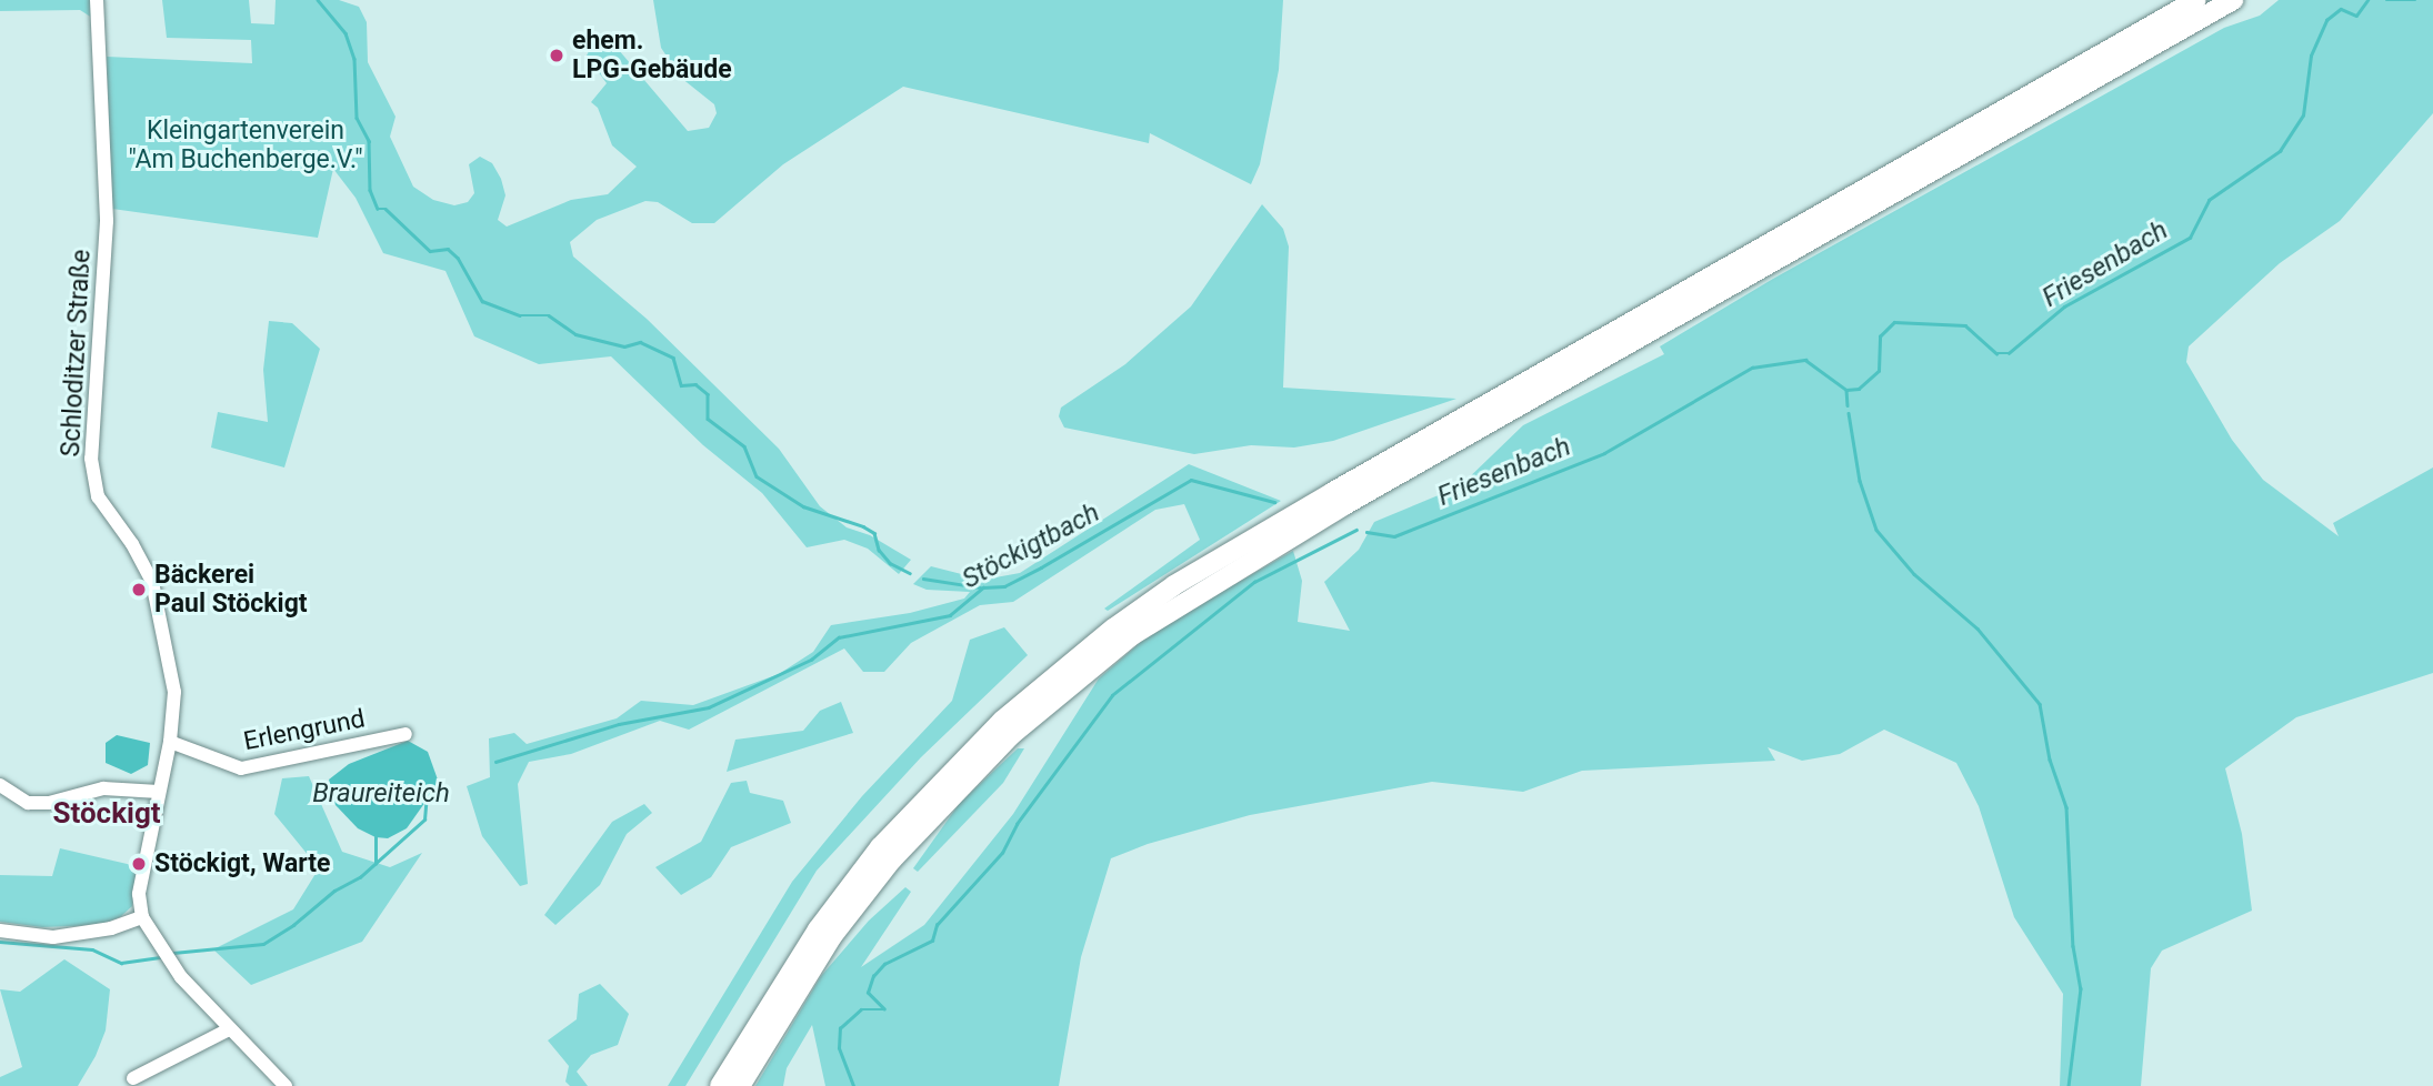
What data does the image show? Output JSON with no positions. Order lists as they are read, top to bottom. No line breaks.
{"streets":{"street":["Schloditzer Straße","Erlengrund"]},"crossings":[["Schloditzer Straße","Erlengrund"]],"districts":["Stöckigt"],"water":["Friesenbach","Stöckigtbach","Braureiteich"],"parks":["Kleingartenverein \"Am Buchenberge.V.\""],"places":["ehem. LPG-Gebäude","Bäckerei Paul Stöckigt","Stöckigt, Warte"]}
